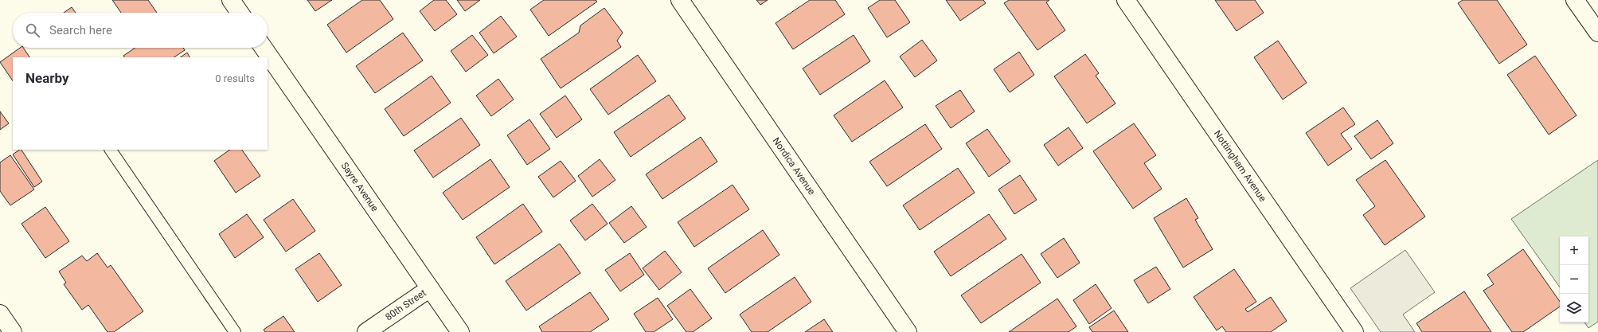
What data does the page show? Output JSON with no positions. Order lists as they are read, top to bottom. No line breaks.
{"streets":{"street":["Nordica Avenue","Nottingham Avenue","Sayre Avenue","80th Street"]},"crossings":[["Sayre Avenue","80th Street"]],"page":{"search":"Search here","heading":["Nearby","0 results"],"map_buttons":["+","−"]}}
